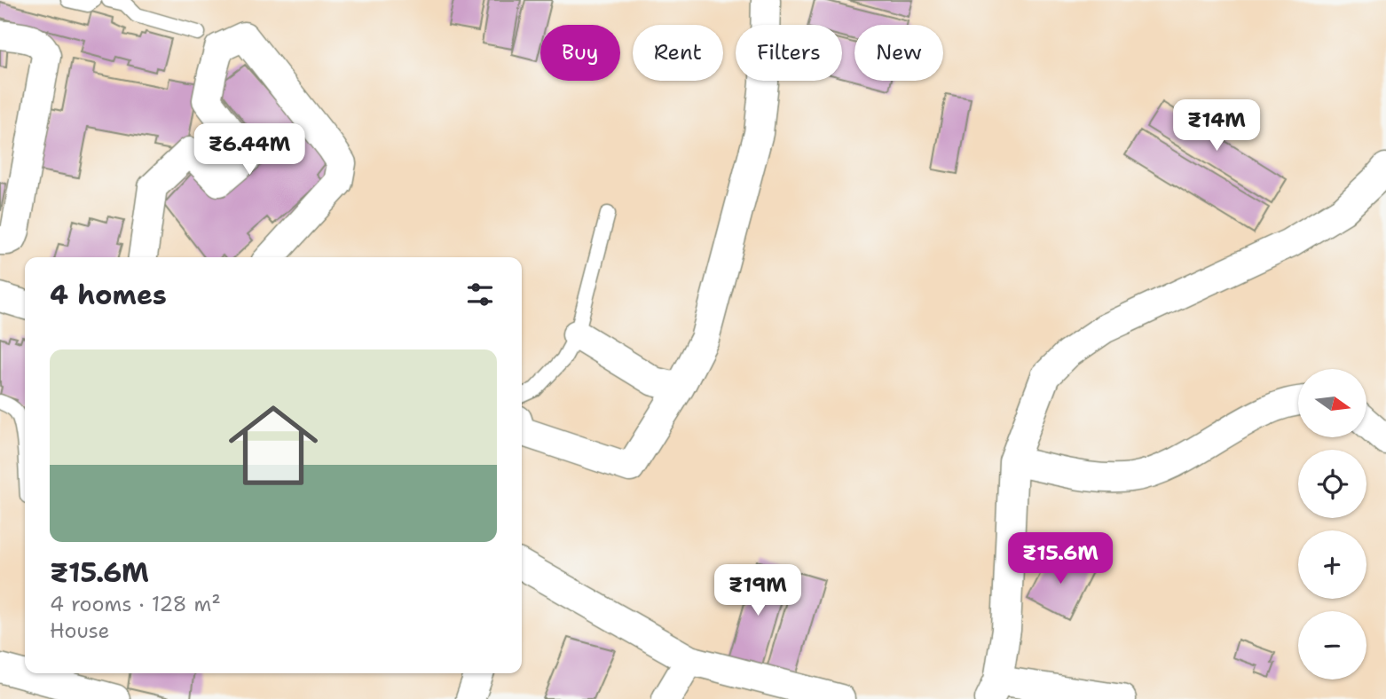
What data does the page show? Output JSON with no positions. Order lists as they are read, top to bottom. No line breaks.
{"north":"right","page":{"chip":["Buy","Rent","Filters","New"],"price":["₹14M","₹6.44M","₹15.6M","₹19M"],"heading":"4 homes","list":[{"name":"₹15.6M","note":"4 rooms · 128 m² · House"}],"map_buttons":["+","−"]}}
